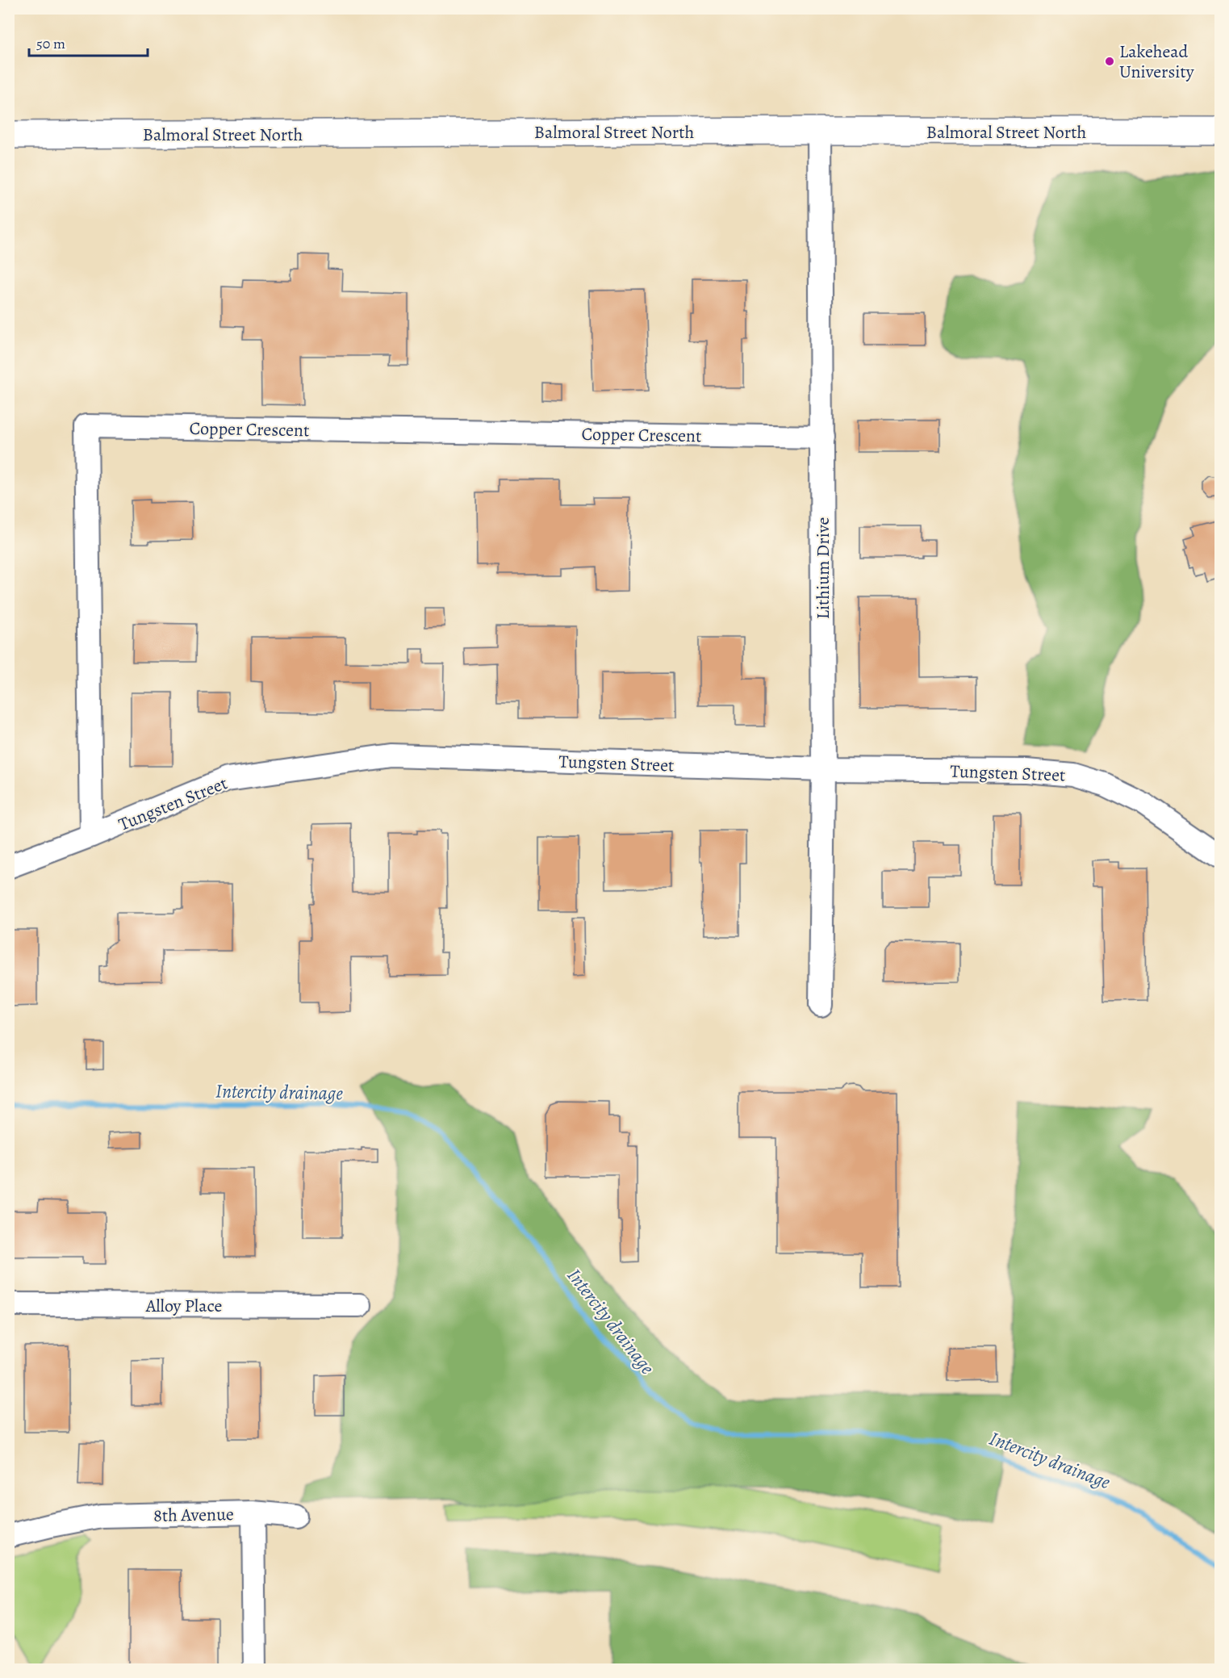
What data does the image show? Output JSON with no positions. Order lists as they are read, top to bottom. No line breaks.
{"streets":{"main road":["Balmoral Street North"],"street":["Copper Crescent","Lithium Drive","Tungsten Street","Alloy Place","8th Avenue"]},"crossings":[["Balmoral Street North","Lithium Drive"],["Copper Crescent","Lithium Drive"],["Copper Crescent","Tungsten Street"],["Lithium Drive","Tungsten Street"]],"water":["Intercity drainage"],"places":["Lakehead University"],"scale_bar":"50 m"}
